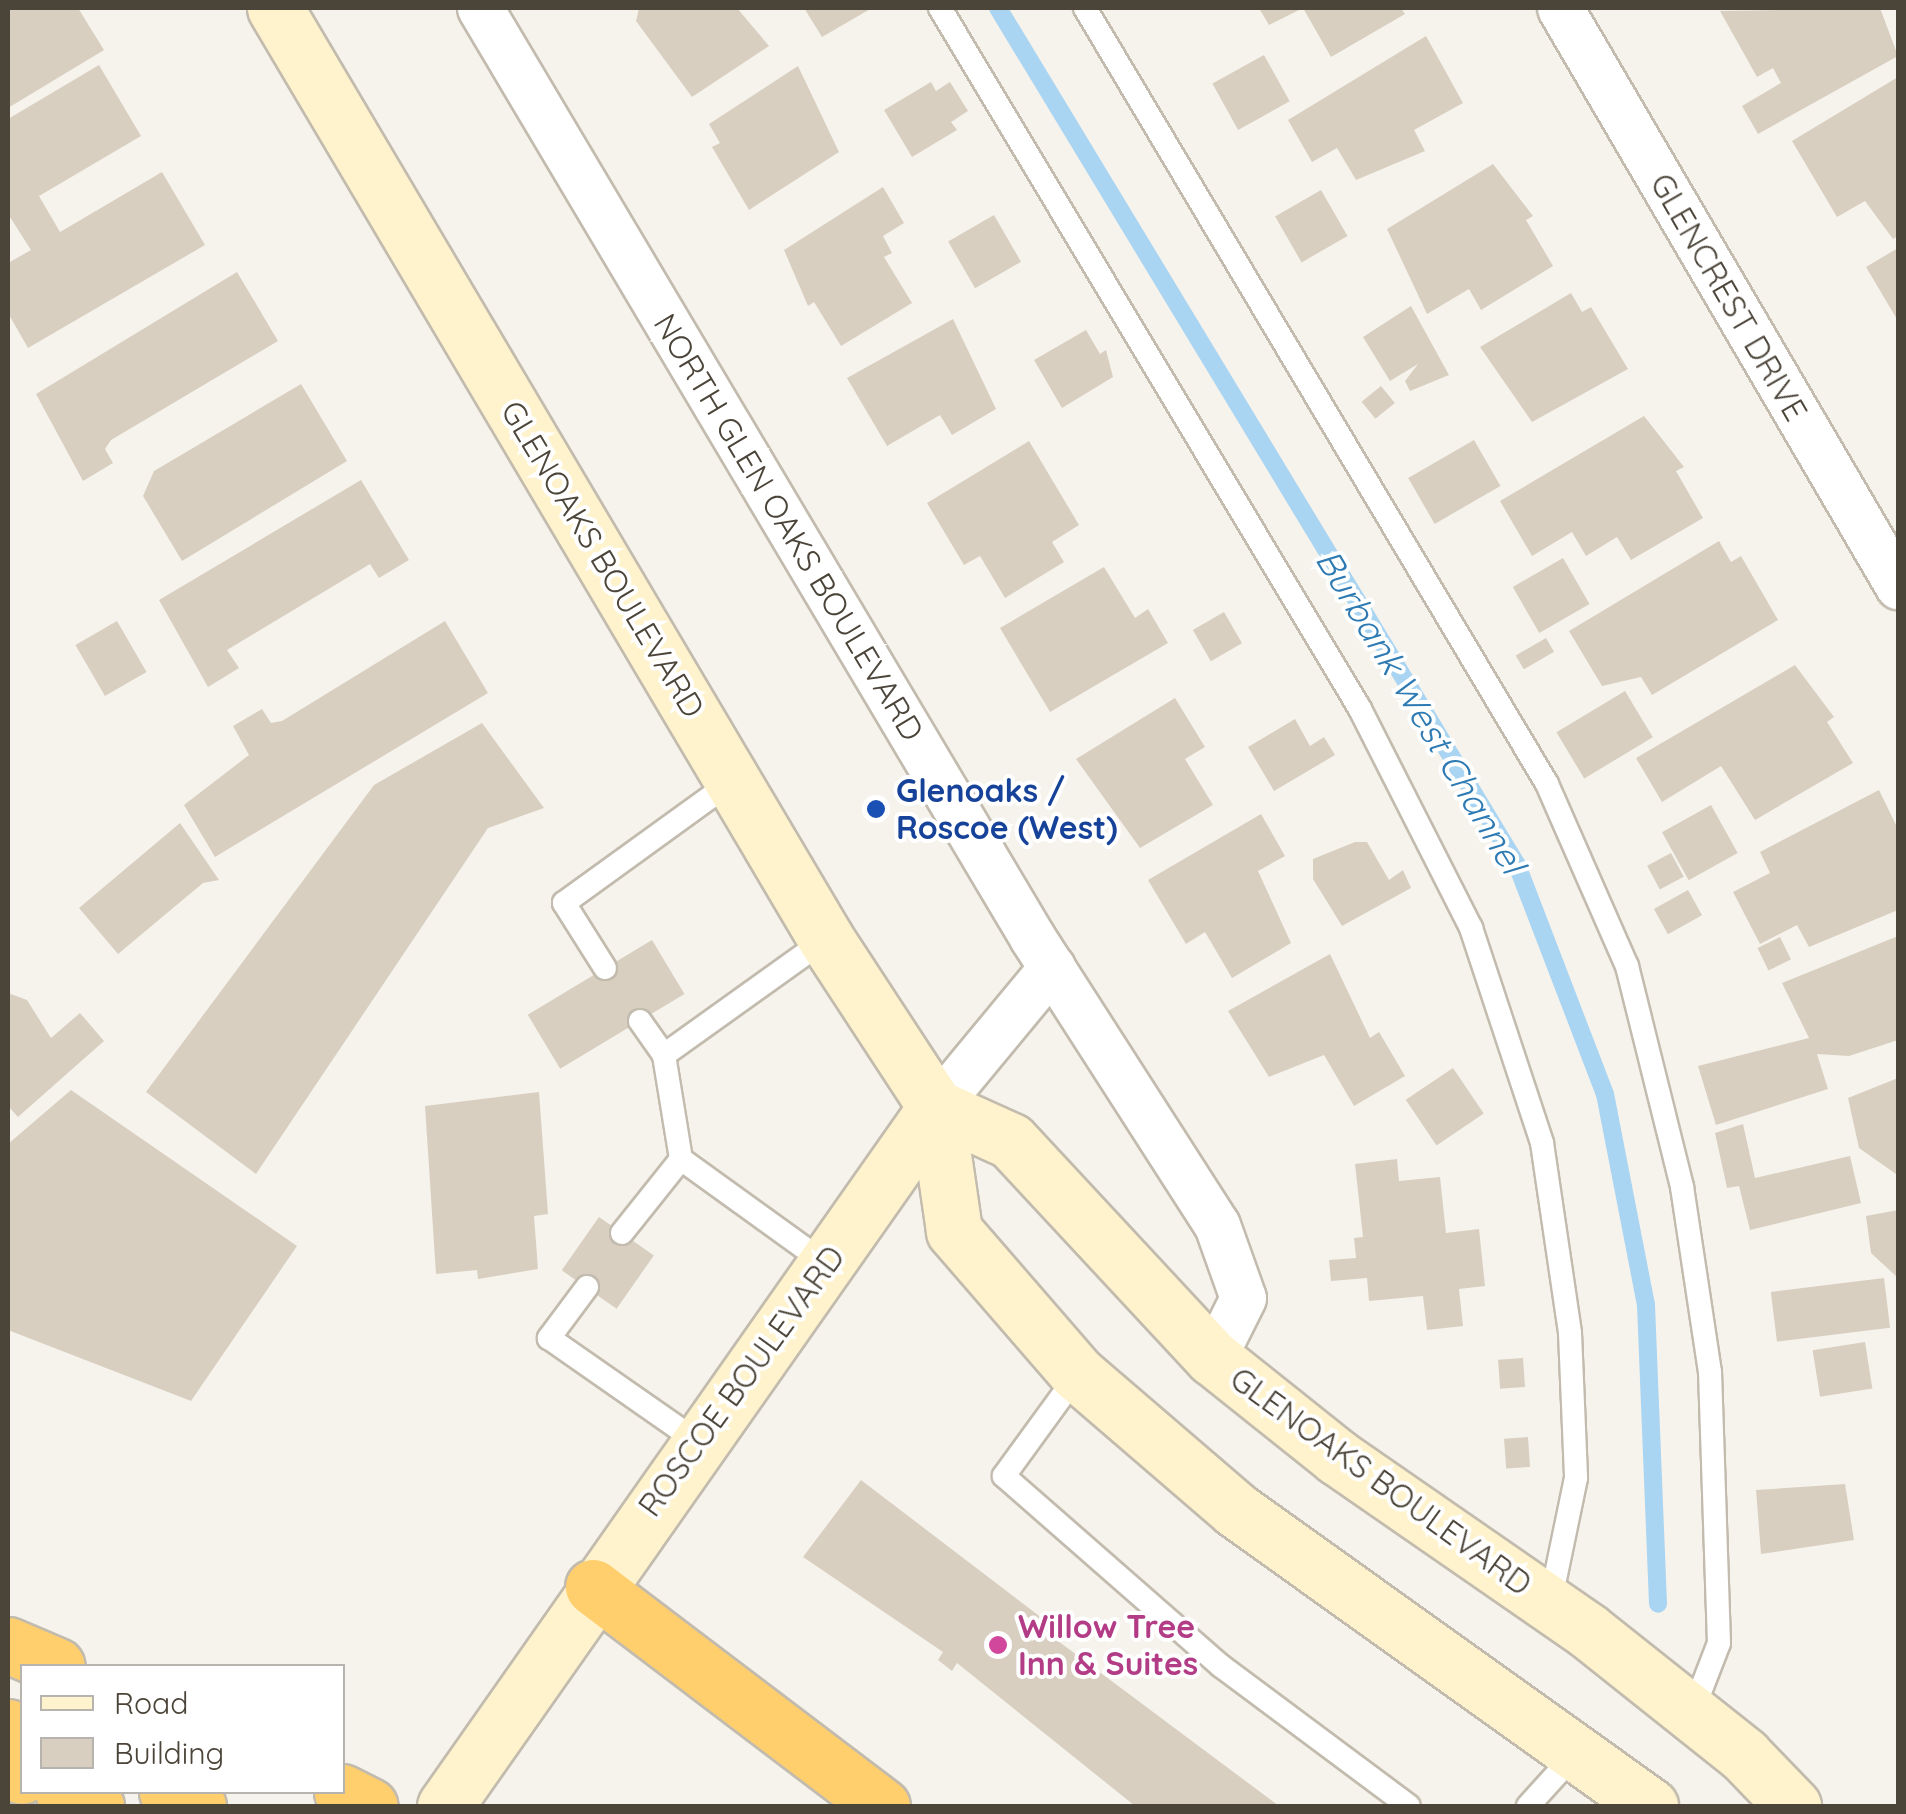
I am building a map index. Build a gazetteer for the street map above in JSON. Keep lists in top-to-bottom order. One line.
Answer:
{"streets":{"main road":["GLENOAKS BOULEVARD","ROSCOE BOULEVARD"],"street":["GLENCREST DRIVE","NORTH GLEN OAKS BOULEVARD"]},"crossings":[["NORTH GLEN OAKS BOULEVARD","GLENOAKS BOULEVARD"],["NORTH GLEN OAKS BOULEVARD","ROSCOE BOULEVARD"],["GLENOAKS BOULEVARD","ROSCOE BOULEVARD"]],"water":["Burbank West Channel"],"places":["Glenoaks / Roscoe (West)","Willow Tree Inn & Suites"],"legend":["Road","Building"]}
